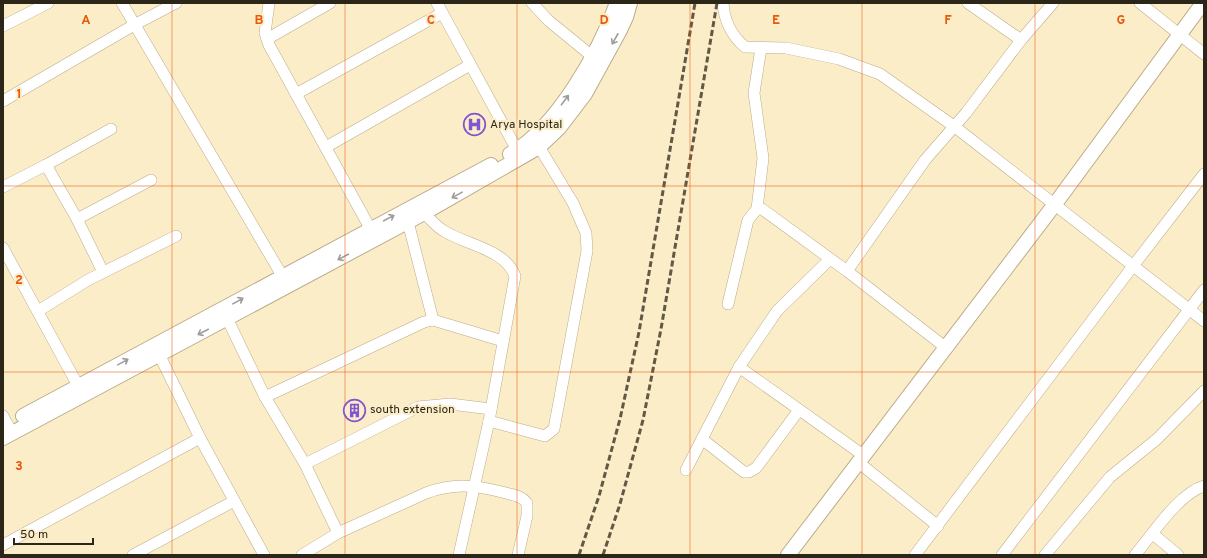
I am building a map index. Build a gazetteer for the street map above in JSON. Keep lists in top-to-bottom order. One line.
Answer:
{"places":{"hospital":["Arya Hospital"],"building":["south extension"]},"scale_bar":"50 m","grid":{"columns":["A","B","C","D","E","F","G"],"rows":["1","2","3"]}}
